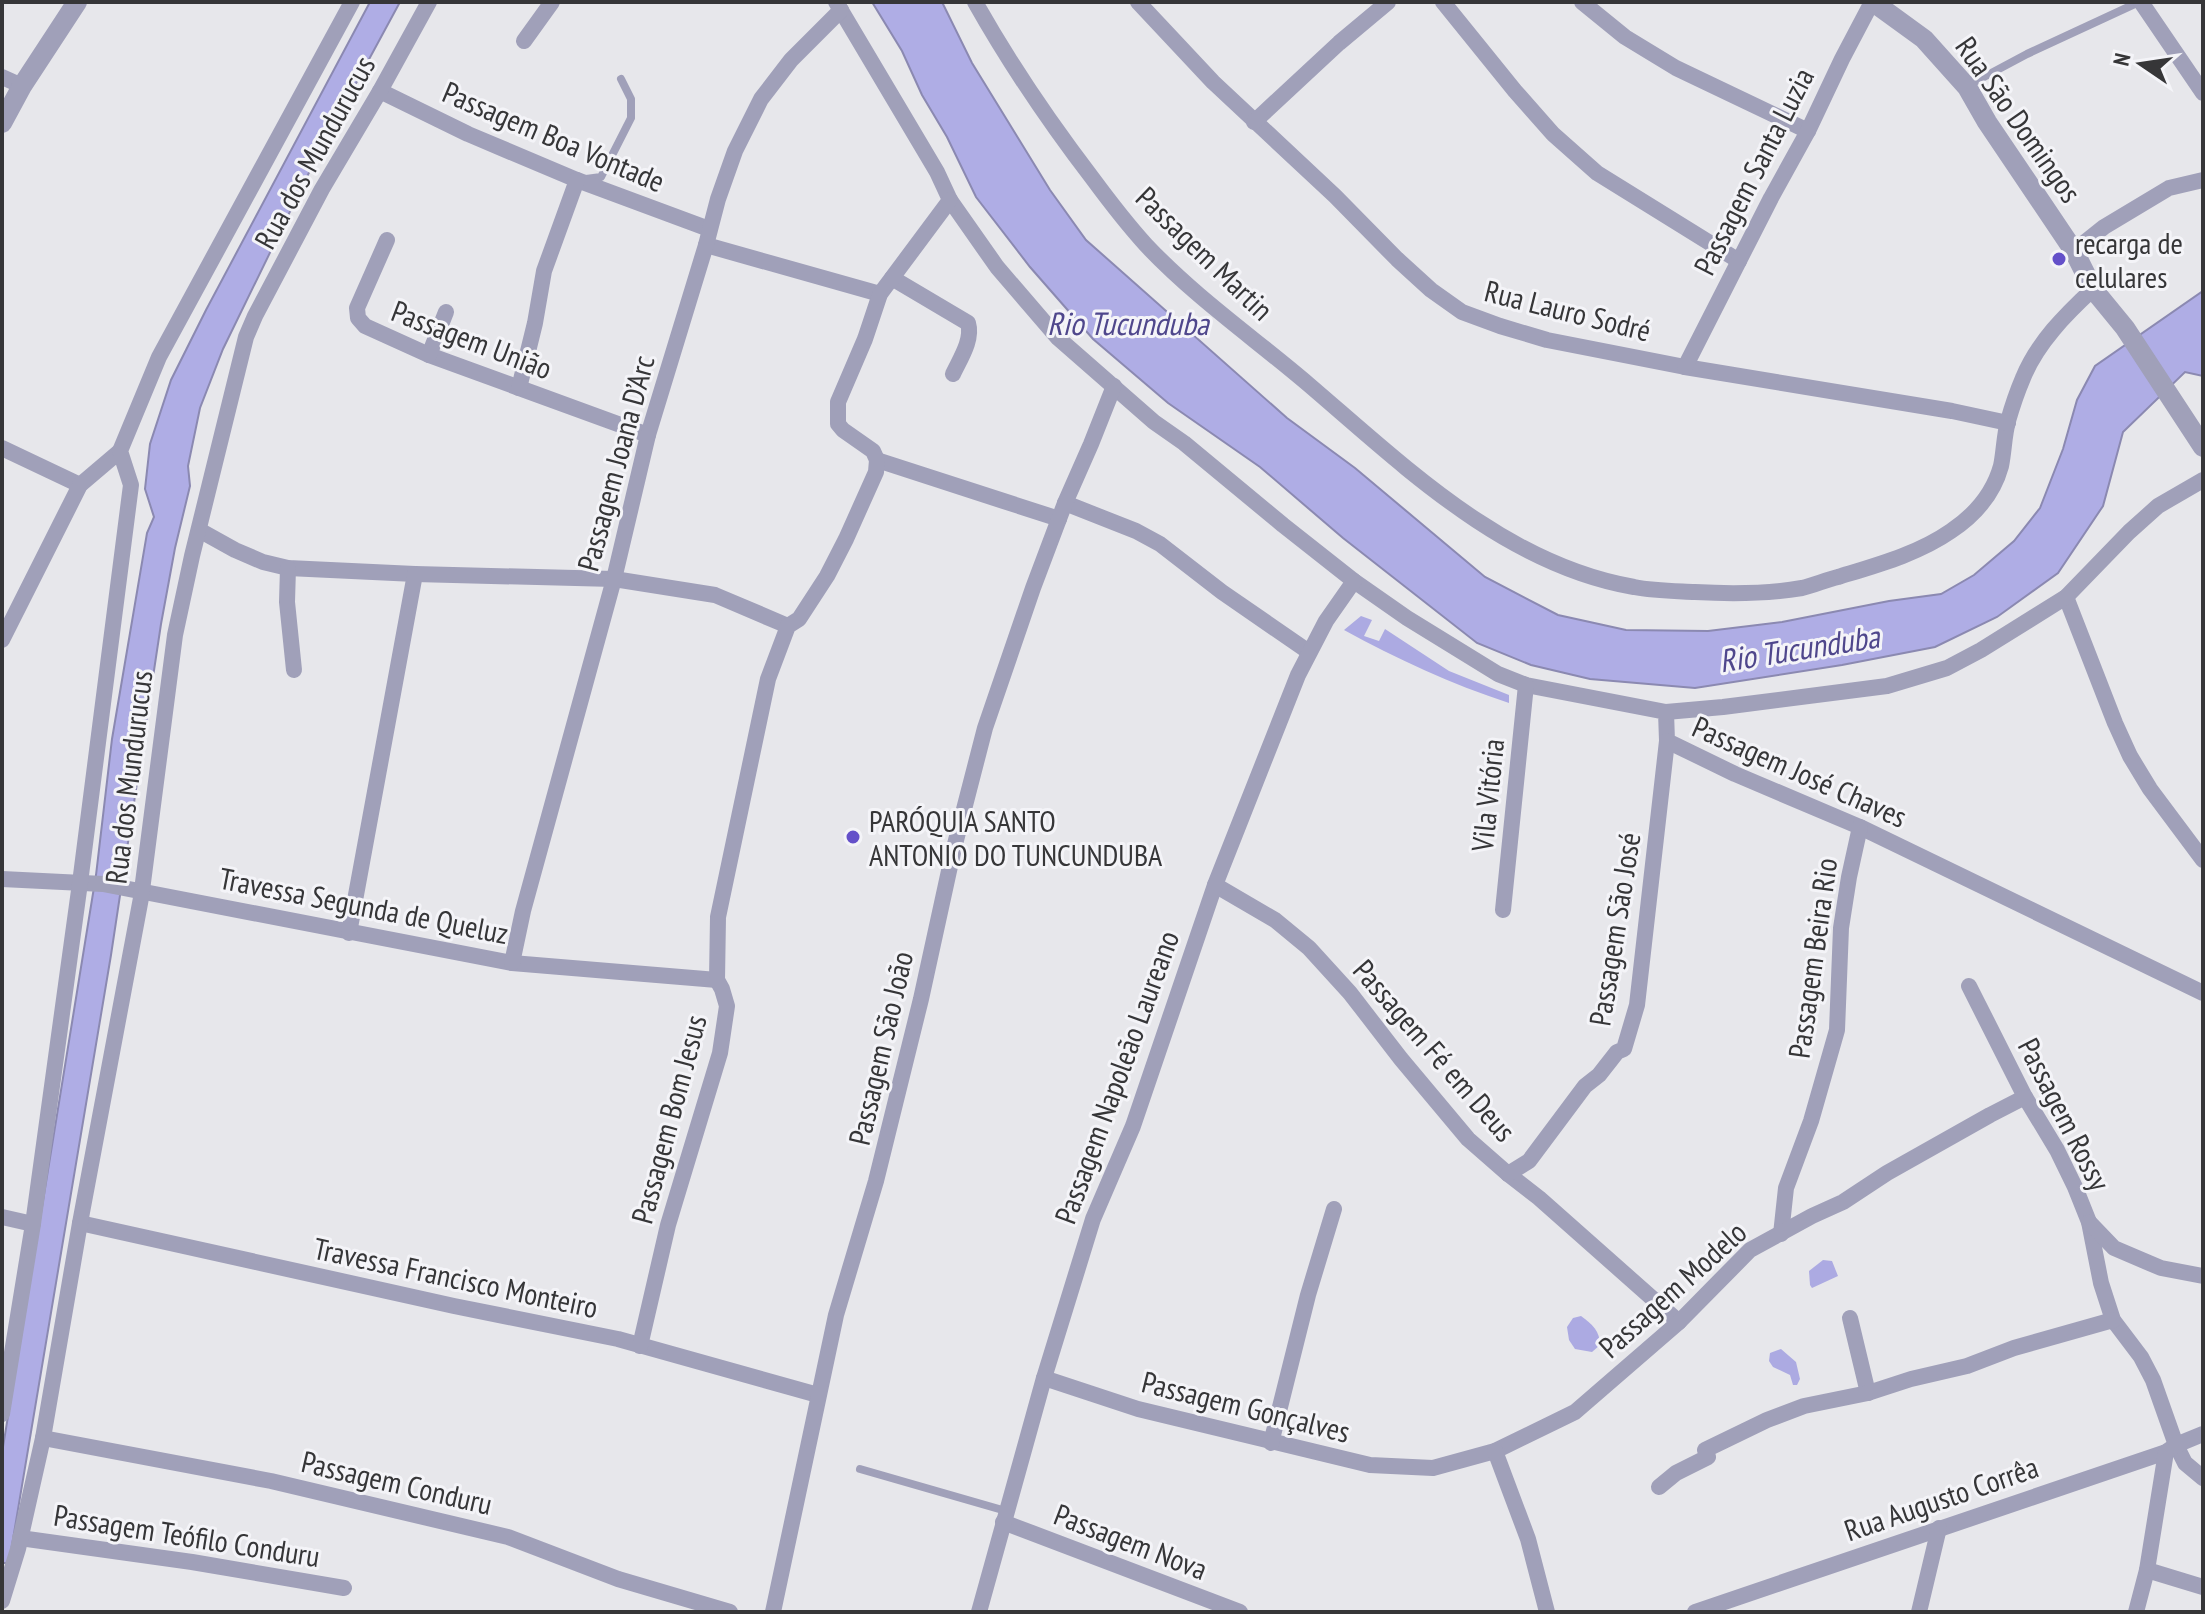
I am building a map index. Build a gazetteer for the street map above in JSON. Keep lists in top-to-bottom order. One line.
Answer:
{"streets":{"street":["Rua São Domingos","Passagem Boa Vontade","Rua dos Mundurucus","Passagem Santa Luzia","Passagem Martin","Rua Lauro Sodré","Passagem União","Passagem Joana D’Arc","Passagem José Chaves","Vila Vitória","Travessa Segunda de Queluz","Passagem São José","Passagem Beira Rio","Passagem São João","Passagem Fé em Deus","Passagem Napoleão Laureano","Passagem Rossy","Passagem Bom Jesus","Travessa Francisco Monteiro","Passagem Modelo","Passagem Gonçalves","Passagem Conduru","Rua Augusto Corrêa","Passagem Teófilo Conduru","Passagem Nova"]},"crossings":[["Rua São Domingos","Passagem Santa Luzia"],["Rua São Domingos","Passagem Martin"],["Passagem Boa Vontade","Rua dos Mundurucus"],["Passagem Boa Vontade","Passagem Joana D’Arc"],["Rua dos Mundurucus","Travessa Segunda de Queluz"],["Rua dos Mundurucus","Travessa Francisco Monteiro"],["Rua dos Mundurucus","Passagem Conduru"],["Rua dos Mundurucus","Passagem Teófilo Conduru"],["Passagem Santa Luzia","Rua Lauro Sodré"],["Passagem Martin","Rua Lauro Sodré"],["Passagem União","Passagem Joana D’Arc"],["Passagem Joana D’Arc","Passagem José Chaves"],["Passagem Joana D’Arc","Travessa Segunda de Queluz"],["Passagem José Chaves","Vila Vitória"],["Passagem José Chaves","Passagem São José"],["Passagem José Chaves","Passagem Beira Rio"],["Passagem José Chaves","Passagem São João"],["Passagem José Chaves","Passagem Napoleão Laureano"],["Travessa Segunda de Queluz","Passagem Bom Jesus"],["Passagem São José","Passagem Fé em Deus"],["Passagem Beira Rio","Passagem Modelo"],["Passagem São João","Travessa Francisco Monteiro"],["Passagem Fé em Deus","Passagem Napoleão Laureano"],["Passagem Fé em Deus","Passagem Modelo"],["Passagem Napoleão Laureano","Passagem Gonçalves"],["Passagem Napoleão Laureano","Passagem Nova"],["Passagem Rossy","Passagem Modelo"],["Passagem Rossy","Rua Augusto Corrêa"],["Passagem Bom Jesus","Travessa Francisco Monteiro"],["Passagem Modelo","Passagem Gonçalves"]],"water":["Rio Tucunduba"],"places":["recarga de celulares","PARÓQUIA SANTO ANTONIO DO TUNCUNDUBA"],"north":"left"}
